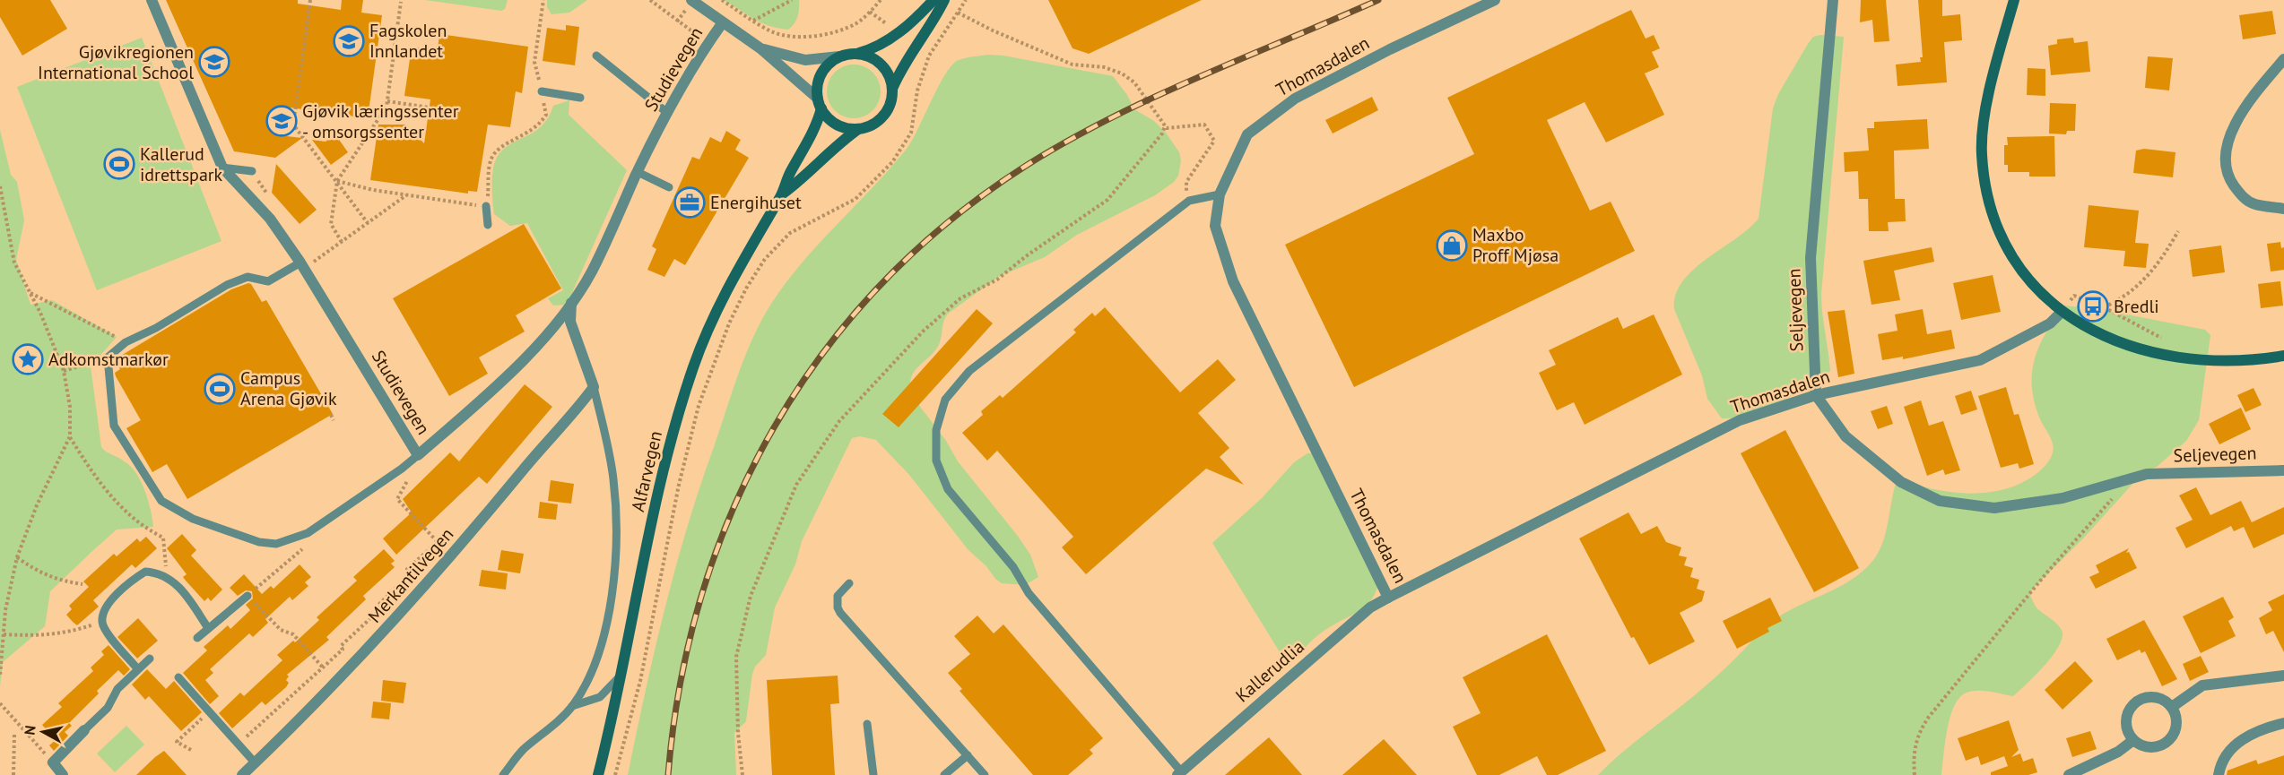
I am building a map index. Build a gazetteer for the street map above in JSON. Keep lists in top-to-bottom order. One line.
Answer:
{"streets":{"main road":["Alfarvegen"],"street":["Thomasdalen","Studievegen","Seljevegen","Merkantilvegen","Kallerudlia"]},"crossings":[["Thomasdalen","Seljevegen"],["Thomasdalen","Kallerudlia"]],"places":{"school or university":["Fagskolen Innlandet","Gjøvikregionen International School","Gjøvik læringssenter - omsorgssenter"],"sports":["Kallerud idrettspark","Campus Arena Gjøvik"],"office":["Energihuset"],"shop":["Maxbo Proff Mjøsa"],"bus stop":["Bredli"],"place":["Adkomstmarkør"]},"north":"left"}
